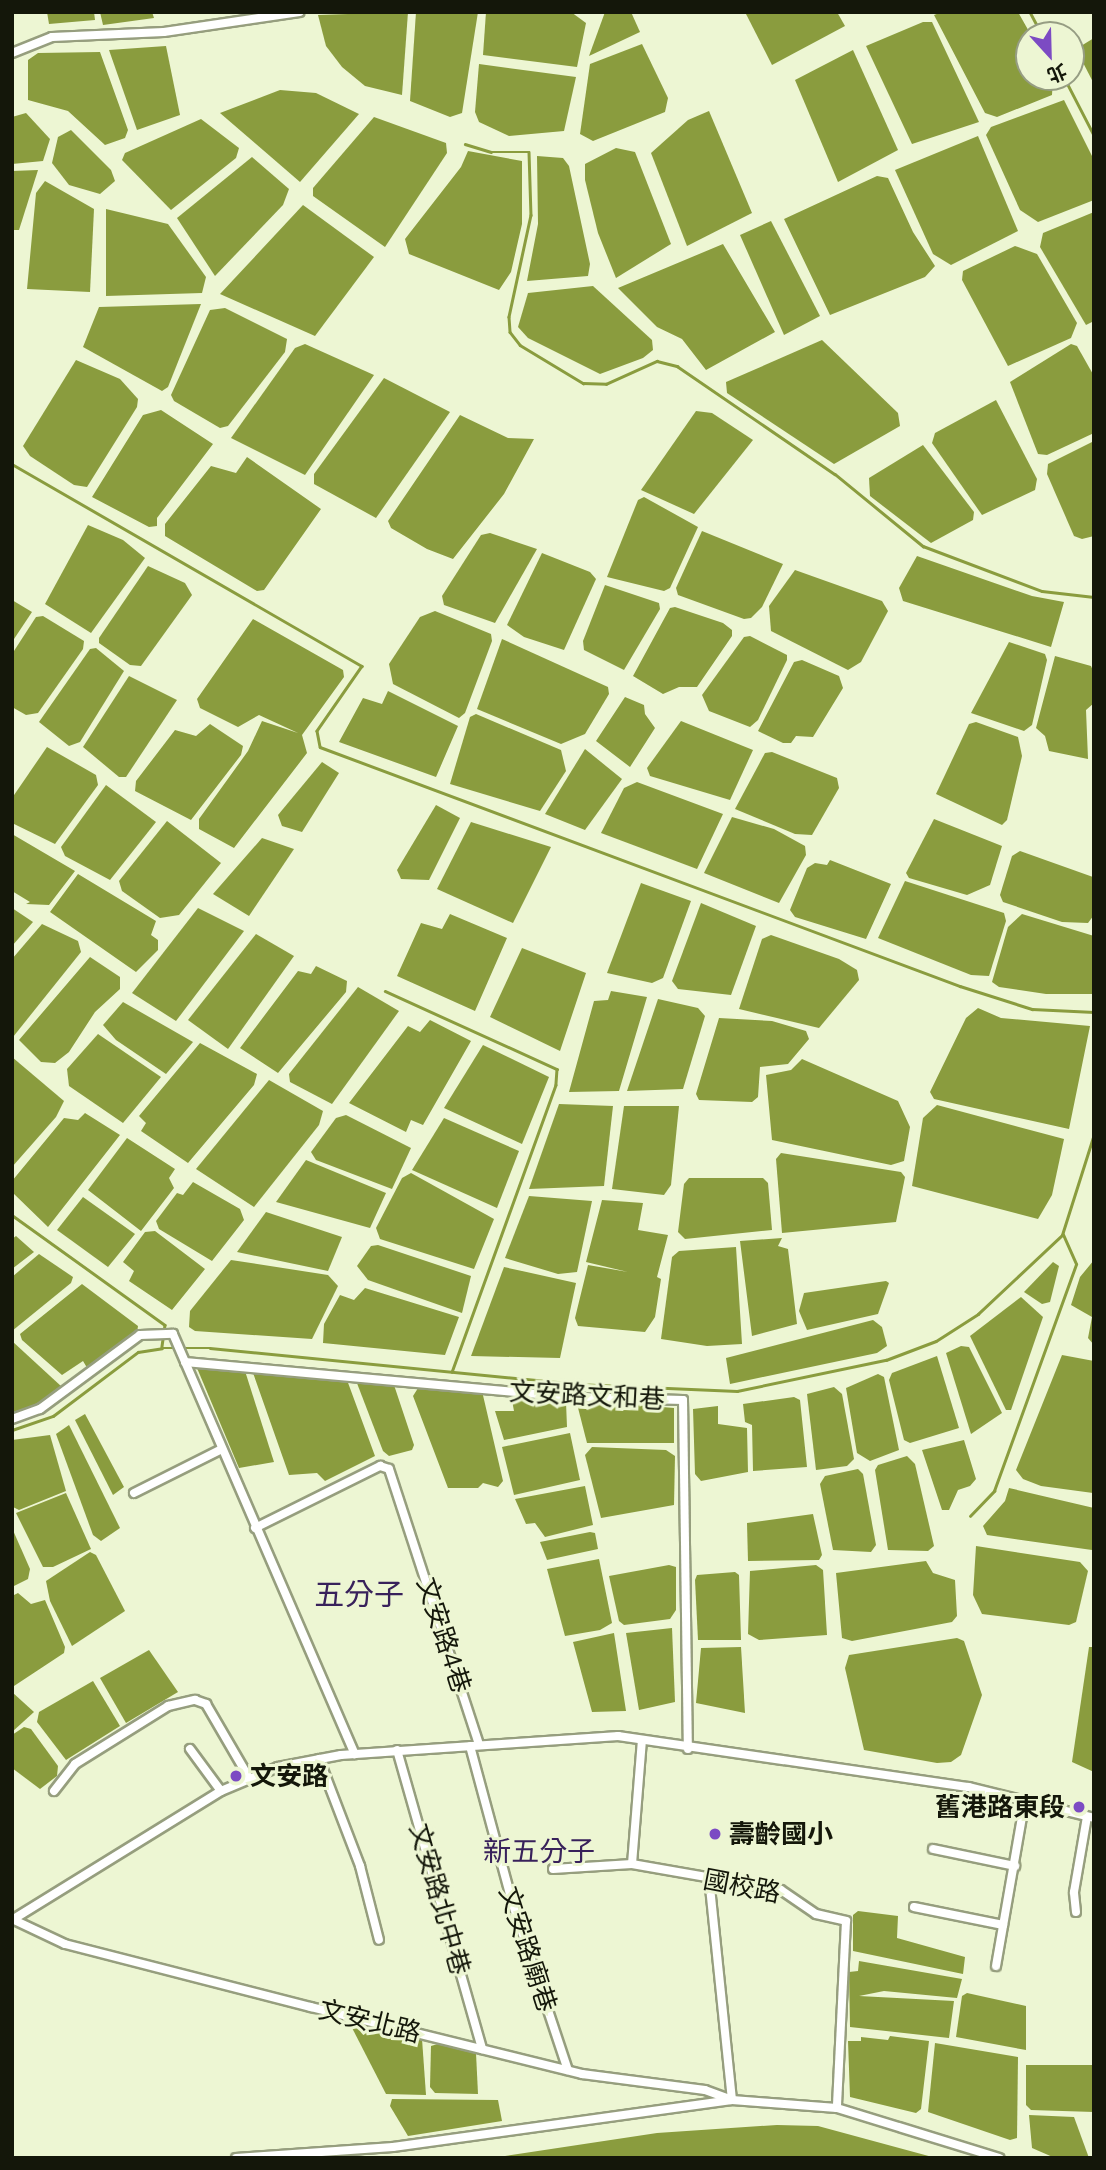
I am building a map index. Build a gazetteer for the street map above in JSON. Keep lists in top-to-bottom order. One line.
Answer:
{"streets":{"street":["文安路文和巷","文安路4巷","國校路","文安路北中巷","文安路廟巷","文安北路"]},"crossings":[["文安路4巷","文安路廟巷"],["文安路北中巷","文安北路"],["文安路廟巷","文安北路"]],"districts":["五分子","新五分子"],"places":["文安路","舊港路東段","壽齡國小"],"north":"bottom"}
